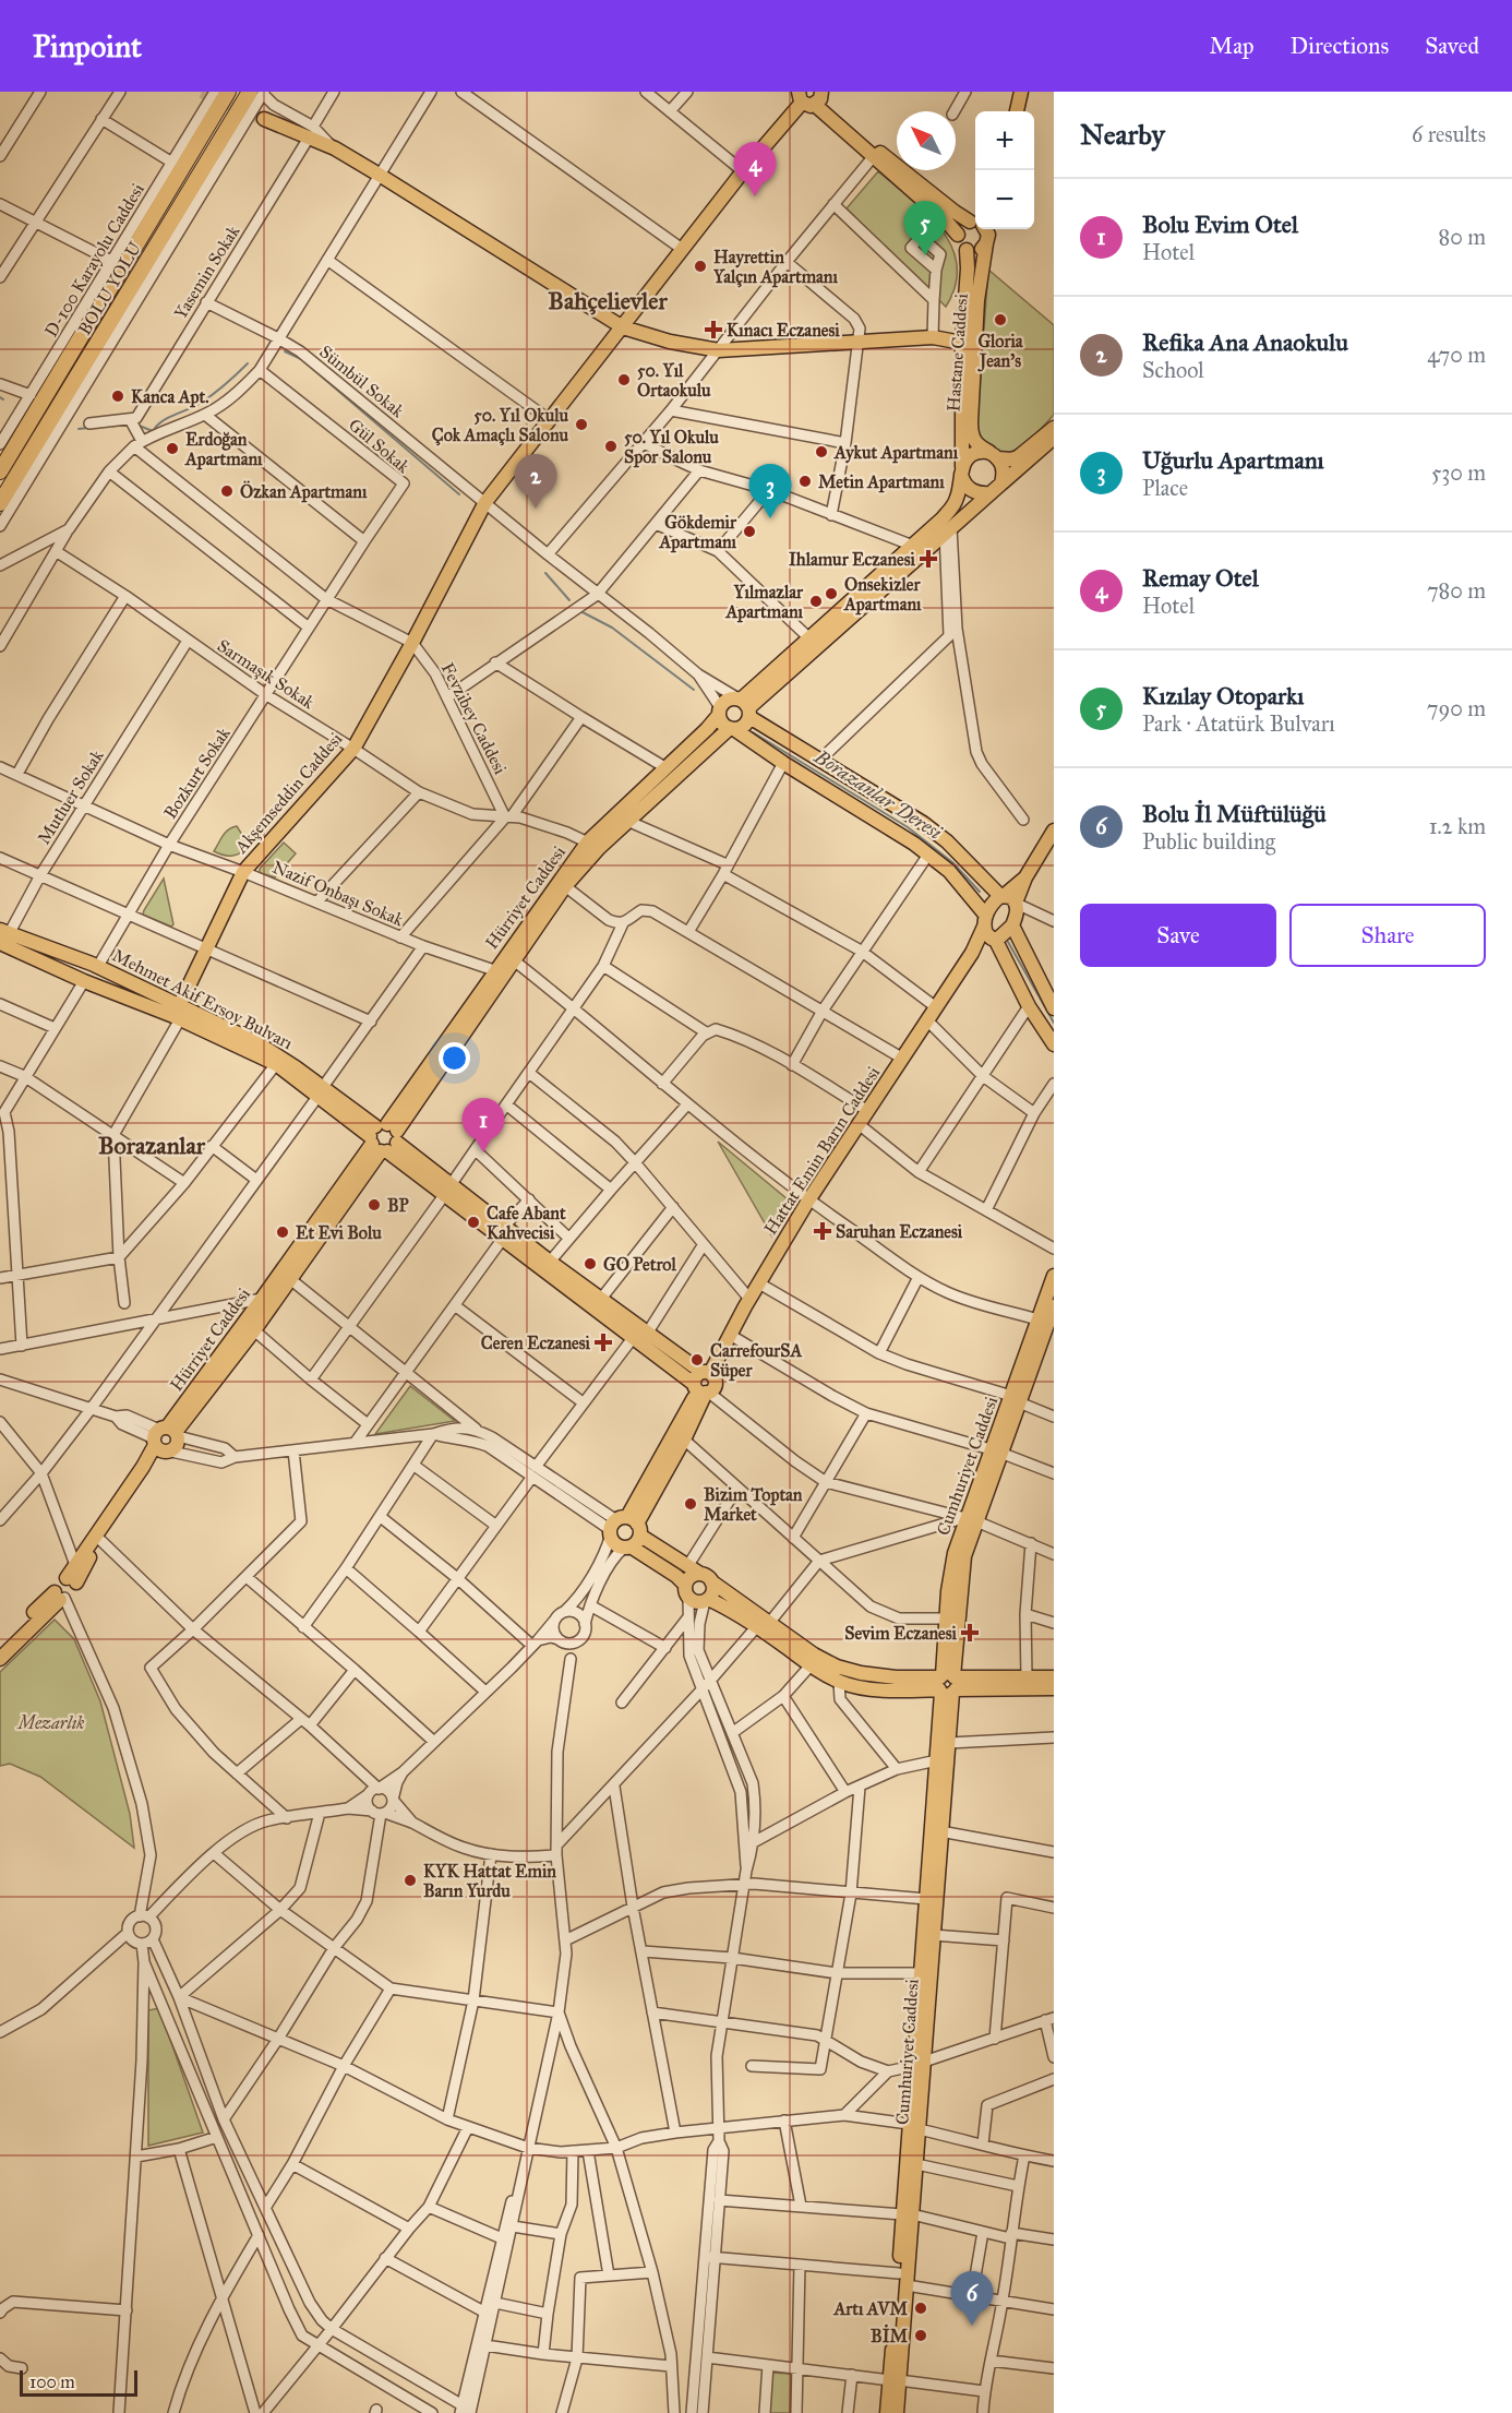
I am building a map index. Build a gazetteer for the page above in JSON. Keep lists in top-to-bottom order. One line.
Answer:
{"streets":{"highway":["BOLU YOLU"],"main road":["Hastane Caddesi","Akşemseddin Caddesi","Hürriyet Caddesi","Mehmet Akif Ersoy Bulvarı","Hattat Emin Barın Caddesi","Cumhuriyet Caddesi"],"street":["D-100 Karayolu Caddesi","Yasemin Sokak","Sümbül Sokak","Gül Sokak","Sarmaşık Sokak","Fevzibey Caddesi","Bozkurt Sokak","Mutluer Sokak","Nazif Onbaşı Sokak"]},"crossings":[["Yasemin Sokak","Sümbül Sokak"],["Sümbül Sokak","Akşemseddin Caddesi"],["Gül Sokak","Fevzibey Caddesi"],["Gül Sokak","Bozkurt Sokak"],["Sarmaşık Sokak","Fevzibey Caddesi"],["Sarmaşık Sokak","Bozkurt Sokak"],["Sarmaşık Sokak","Akşemseddin Caddesi"],["Sarmaşık Sokak","Mutluer Sokak"],["Fevzibey Caddesi","Bozkurt Sokak"],["Fevzibey Caddesi","Akşemseddin Caddesi"],["Bozkurt Sokak","Nazif Onbaşı Sokak"],["Bozkurt Sokak","Mehmet Akif Ersoy Bulvarı"],["Akşemseddin Caddesi","Nazif Onbaşı Sokak"],["Akşemseddin Caddesi","Mehmet Akif Ersoy Bulvarı"],["Mutluer Sokak","Nazif Onbaşı Sokak"],["Mutluer Sokak","Mehmet Akif Ersoy Bulvarı"],["Nazif Onbaşı Sokak","Hürriyet Caddesi"],["Hürriyet Caddesi","Mehmet Akif Ersoy Bulvarı"],["Mehmet Akif Ersoy Bulvarı","Hattat Emin Barın Caddesi"]],"districts":["Bahçelievler","Borazanlar"],"water":["Borazanlar Deresi"],"parks":["Mezarlık"],"places":{"other":["Hayrettin Yalçın Apartmanı","Gloria Jean's","50. Yıl Ortaokulu","Kanca Apt.","50. Yıl Okulu Çok Amaçlı Salonu","50. Yıl Okulu Spor Salonu","Erdoğan Apartmanı","Aykut Apartmanı","Metin Apartmanı","Özkan Apartmanı","Gökdemir Apartmanı","Onsekizler Apartmanı","Yılmazlar Apartmanı","BP","Cafe Abant Kahvecisi","Et Evi Bolu","GO Petrol","CarrefourSA Süper","Bizim Toptan Market","KYK Hattat Emin Barın Yurdu","Artı AVM","BİM"],"health":["Kınacı Eczanesi","Ihlamur Eczanesi","Saruhan Eczanesi","Ceren Eczanesi","Sevim Eczanesi"]},"scale_bar":"100 m","north":"top left","page":{"header":"Pinpoint","nav":["Map","Directions","Saved"],"heading":["Nearby","6 results"],"map_buttons":["+","−"],"pins":["4","5","2","3","1","6"],"list":[{"mark":"1","name":"Bolu Evim Otel","note":"Hotel","value":"80 m"},{"mark":"2","name":"Refika Ana Anaokulu","note":"School","value":"470 m"},{"mark":"3","name":"Uğurlu Apartmanı","note":"Place","value":"530 m"},{"mark":"4","name":"Remay Otel","note":"Hotel","value":"780 m"},{"mark":"5","name":"Kızılay Otoparkı","note":"Park · Atatürk Bulvarı","value":"790 m"},{"mark":"6","name":"Bolu İl Müftülüğü","note":"Public building","value":"1.2 km"}],"buttons":["Save","Share"],"scale":"100 m"}}
